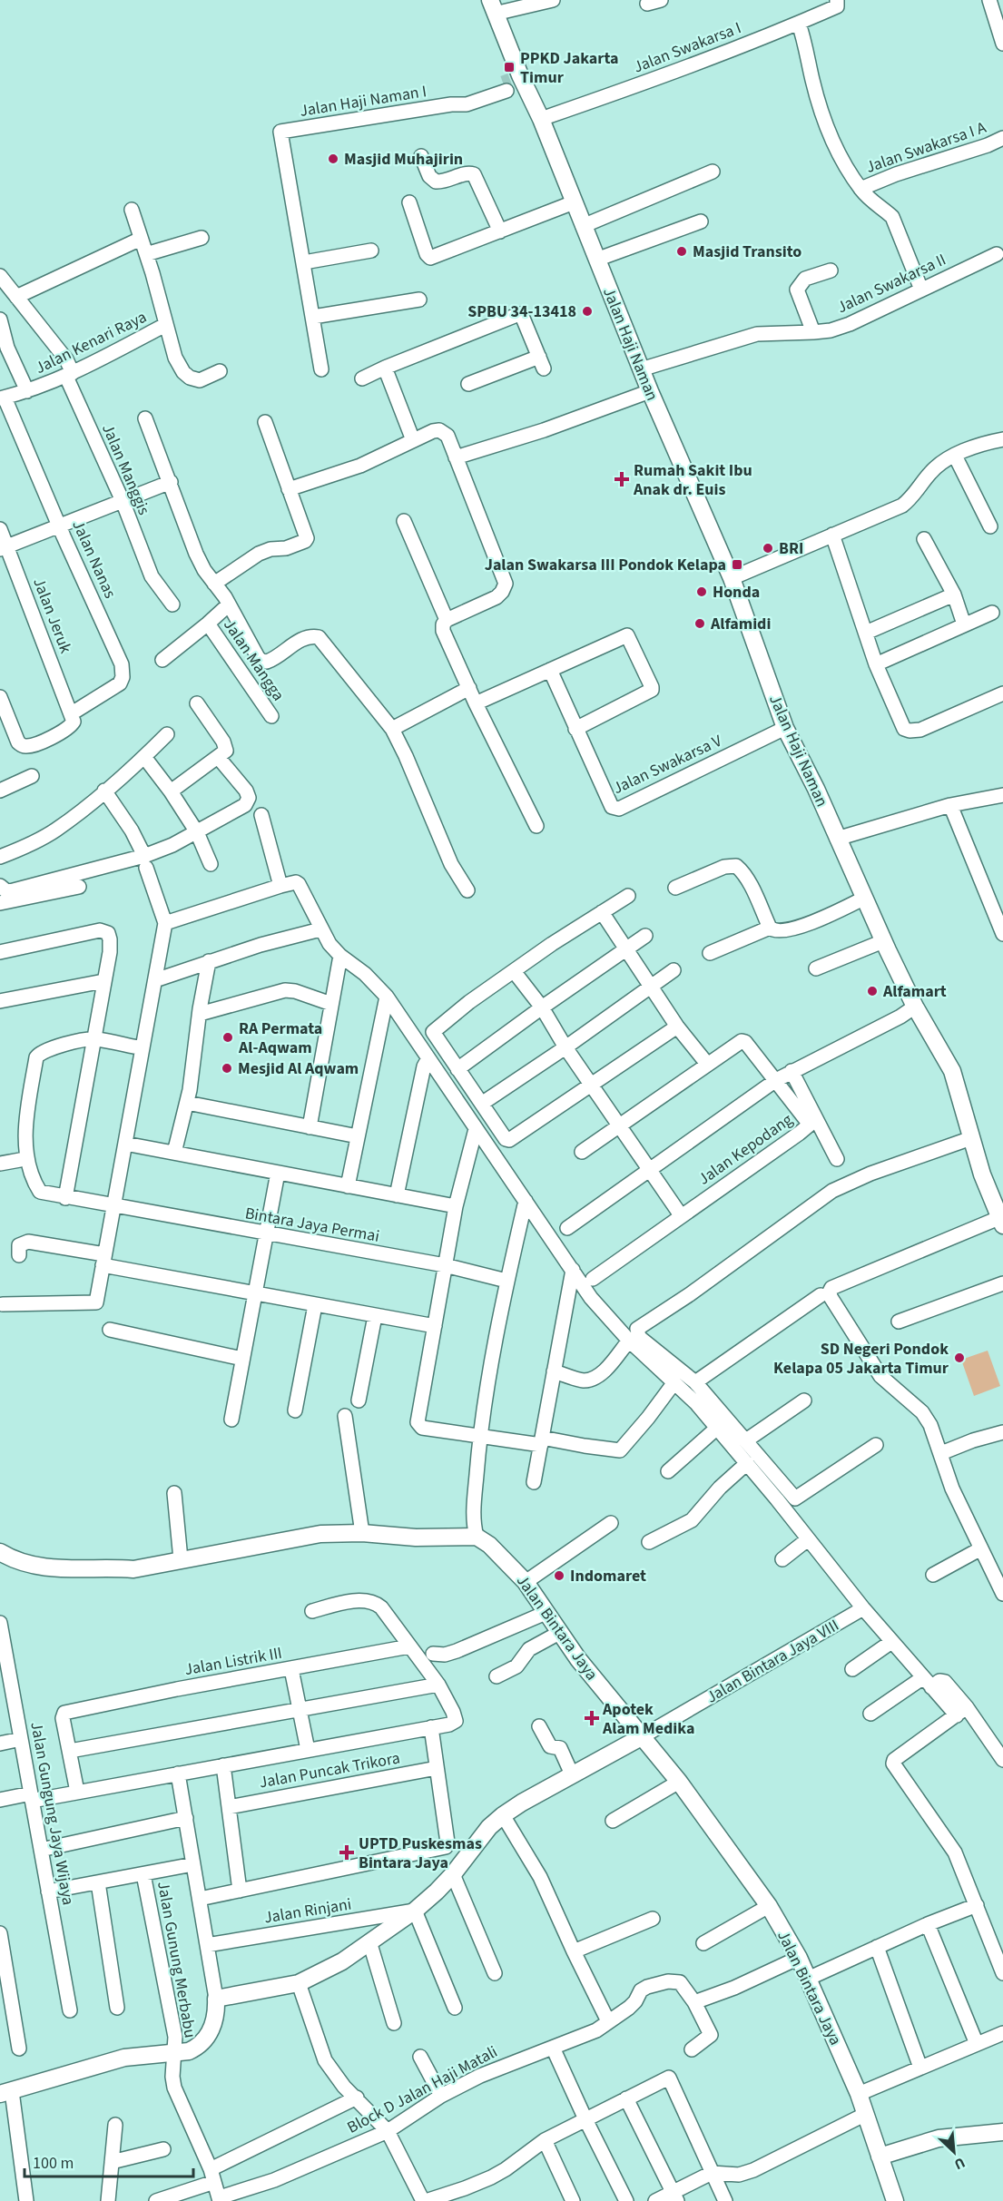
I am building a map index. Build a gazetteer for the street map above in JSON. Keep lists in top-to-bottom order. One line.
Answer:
{"streets":{"street":["Jalan Swakarsa I","Jalan Haji Naman I","Jalan Swakarsa I A","Jalan Swakarsa II","Jalan Kenari Raya","Jalan Haji Naman","Jalan Manggis","Jalan Nanas","Jalan Jeruk","Jalan Mangga","Jalan Swakarsa V","Jalan Kepodang","Bintara Jaya Permai","Jalan Bintara Jaya","Jalan Listrik III","Jalan Bintara Jaya VIII","Jalan Puncak Trikora","Jalan Gungung Jaya Wijaya","Jalan Rinjani","Jalan Gunung Merbabu","Block D Jalan Haji Matali"]},"crossings":[["Jalan Swakarsa I","Jalan Swakarsa I A"],["Jalan Swakarsa I","Jalan Haji Naman"],["Jalan Haji Naman I","Jalan Haji Naman"],["Jalan Swakarsa I A","Jalan Swakarsa II"],["Jalan Swakarsa II","Jalan Haji Naman"],["Jalan Kenari Raya","Jalan Manggis"],["Jalan Kenari Raya","Jalan Nanas"],["Jalan Haji Naman","Jalan Swakarsa V"],["Jalan Nanas","Jalan Jeruk"],["Jalan Bintara Jaya","Jalan Bintara Jaya VIII"],["Jalan Bintara Jaya VIII","Jalan Rinjani"],["Jalan Gunung Merbabu","Block D Jalan Haji Matali"]],"places":{"transit":["PPKD Jakarta Timur","Jalan Swakarsa III Pondok Kelapa"],"other":["Masjid Muhajirin","Masjid Transito","SPBU 34-13418","BRI","Honda","Alfamidi","Alfamart","RA Permata Al-Aqwam","Mesjid Al Aqwam","SD Negeri Pondok Kelapa 05 Jakarta Timur","Indomaret"],"health":["Rumah Sakit Ibu Anak dr. Euis","Apotek Alam Medika","UPTD Puskesmas Bintara Jaya"]},"scale_bar":"100 m","north":"bottom right"}
